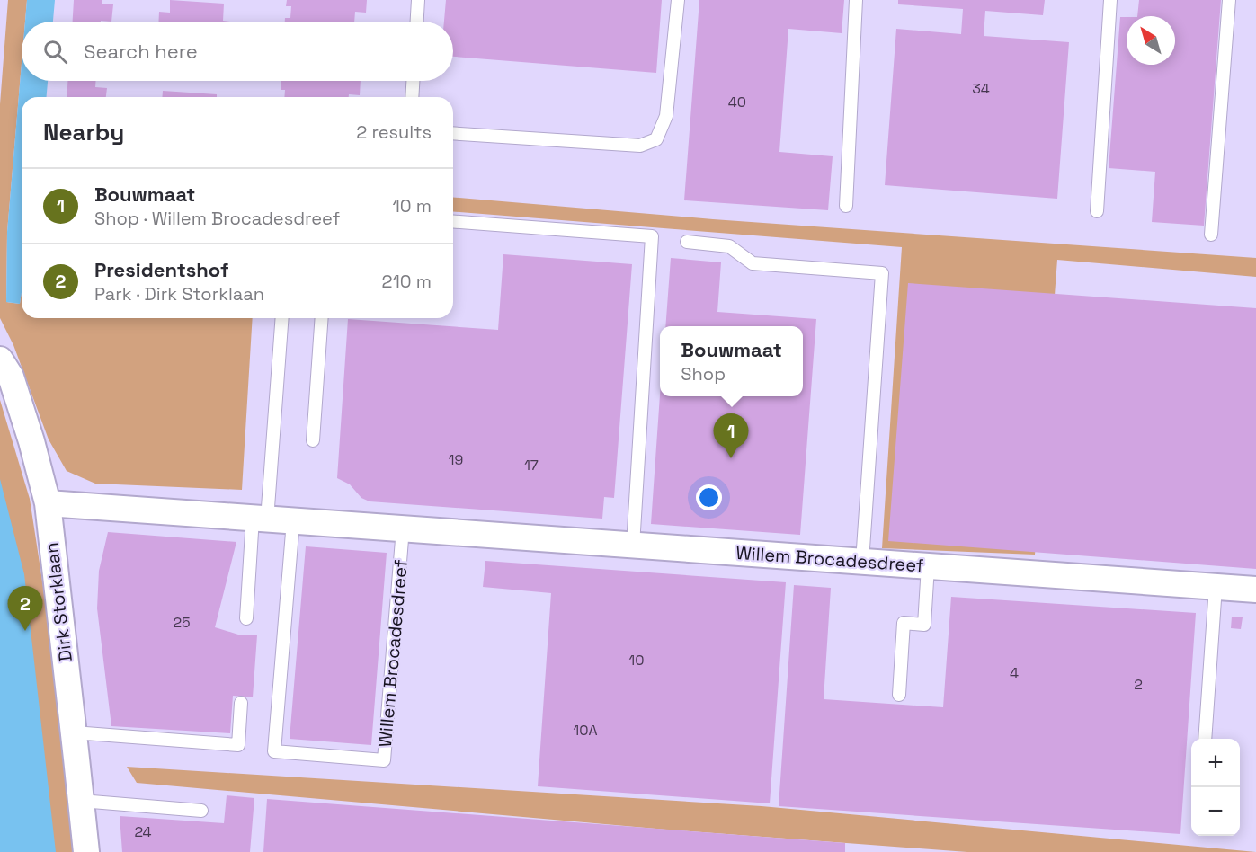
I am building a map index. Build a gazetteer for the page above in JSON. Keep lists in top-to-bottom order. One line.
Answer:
{"streets":{"street":["Willem Brocadesdreef","Dirk Storklaan"]},"crossings":[["Willem Brocadesdreef","Dirk Storklaan"]],"house_numbers":["34","40","19","17","25","10","4","2","10A","24"],"north":"top left","page":{"search":"Search here","heading":["Nearby","2 results"],"list":[{"mark":"1","name":"Bouwmaat","note":"Shop · Willem Brocadesdreef","value":"10 m"},{"mark":"2","name":"Presidentshof","note":"Park · Dirk Storklaan","value":"210 m"}],"popup":["Bouwmaat","Shop"],"pins":["1","2"],"map_buttons":["+","−"]}}
